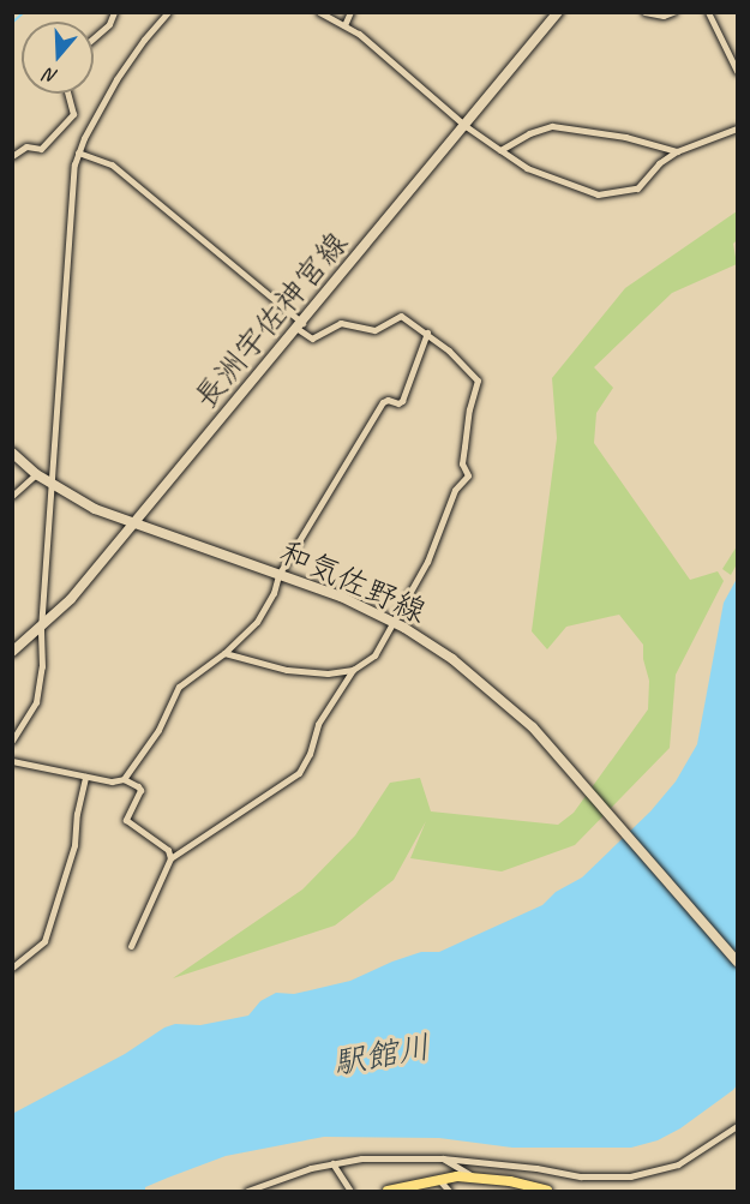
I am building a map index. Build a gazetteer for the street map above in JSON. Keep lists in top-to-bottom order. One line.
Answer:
{"streets":{"main road":["長洲宇佐神宮線","和気佐野線"]},"crossings":[["長洲宇佐神宮線","和気佐野線"]],"water":["駅館川"],"north":"bottom"}
